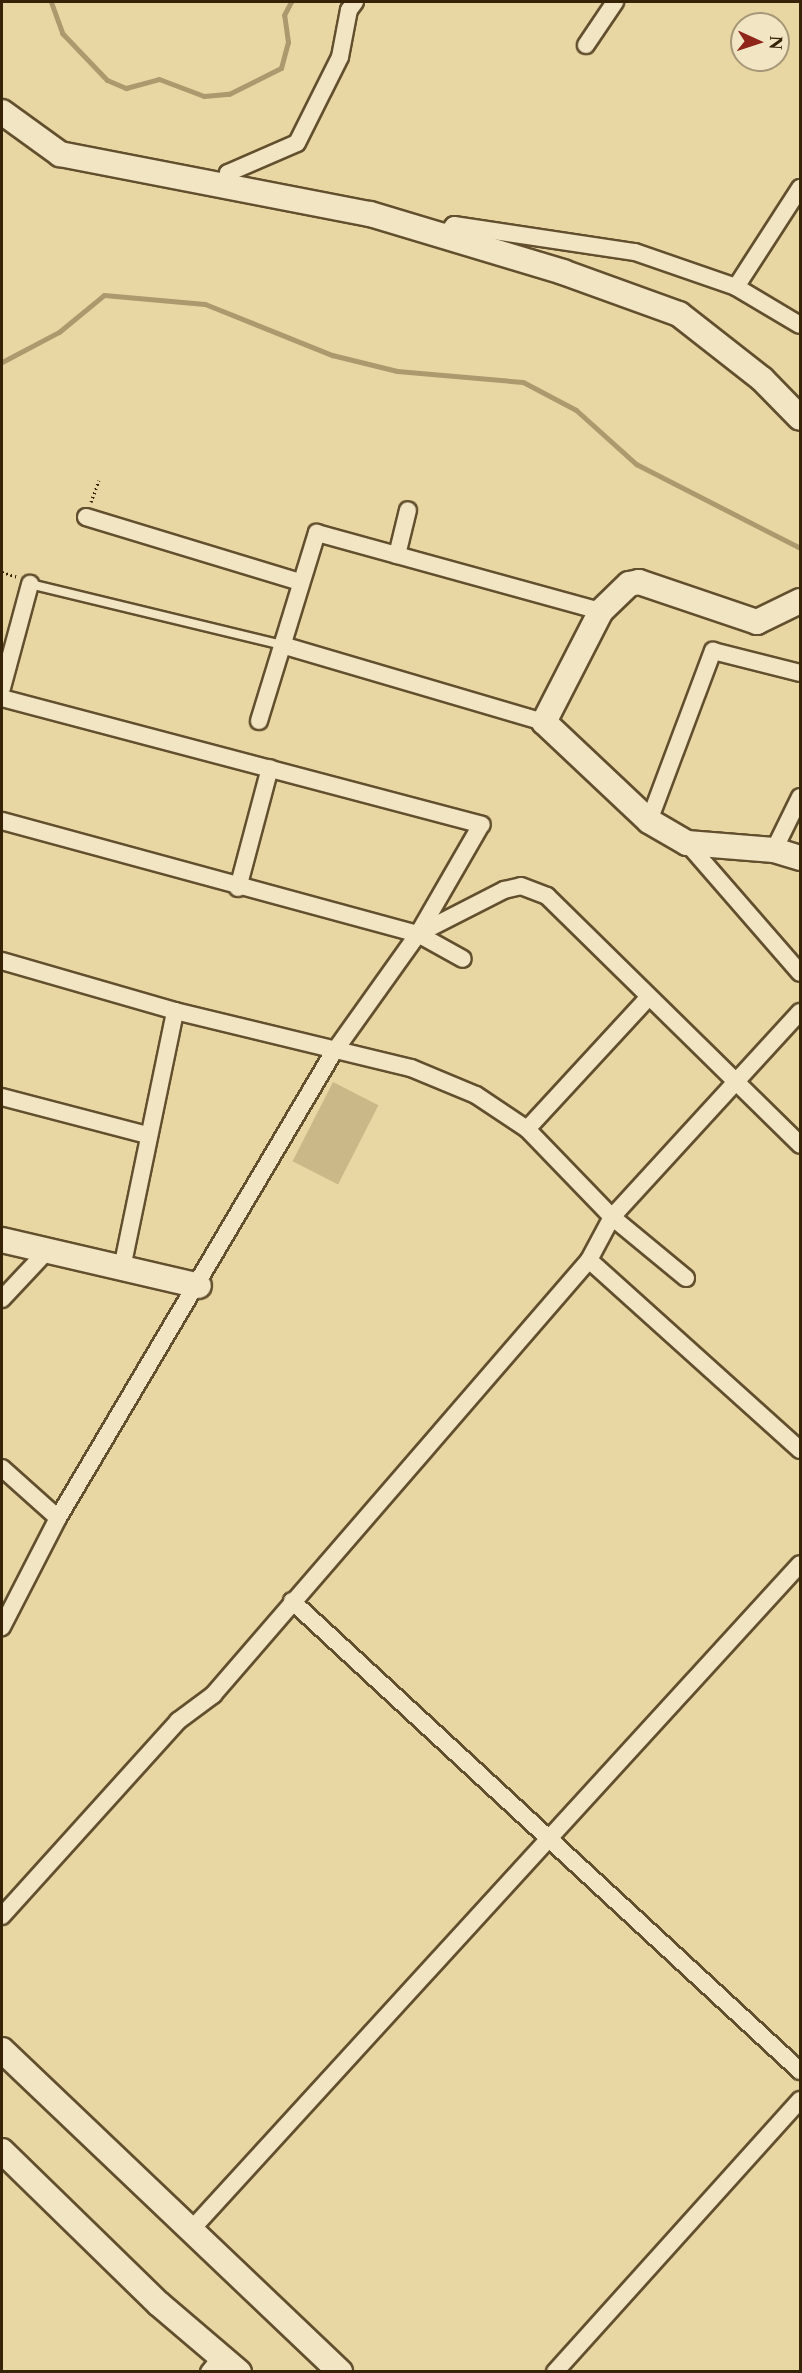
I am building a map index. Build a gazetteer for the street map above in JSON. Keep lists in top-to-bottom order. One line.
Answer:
{"north":"right"}
